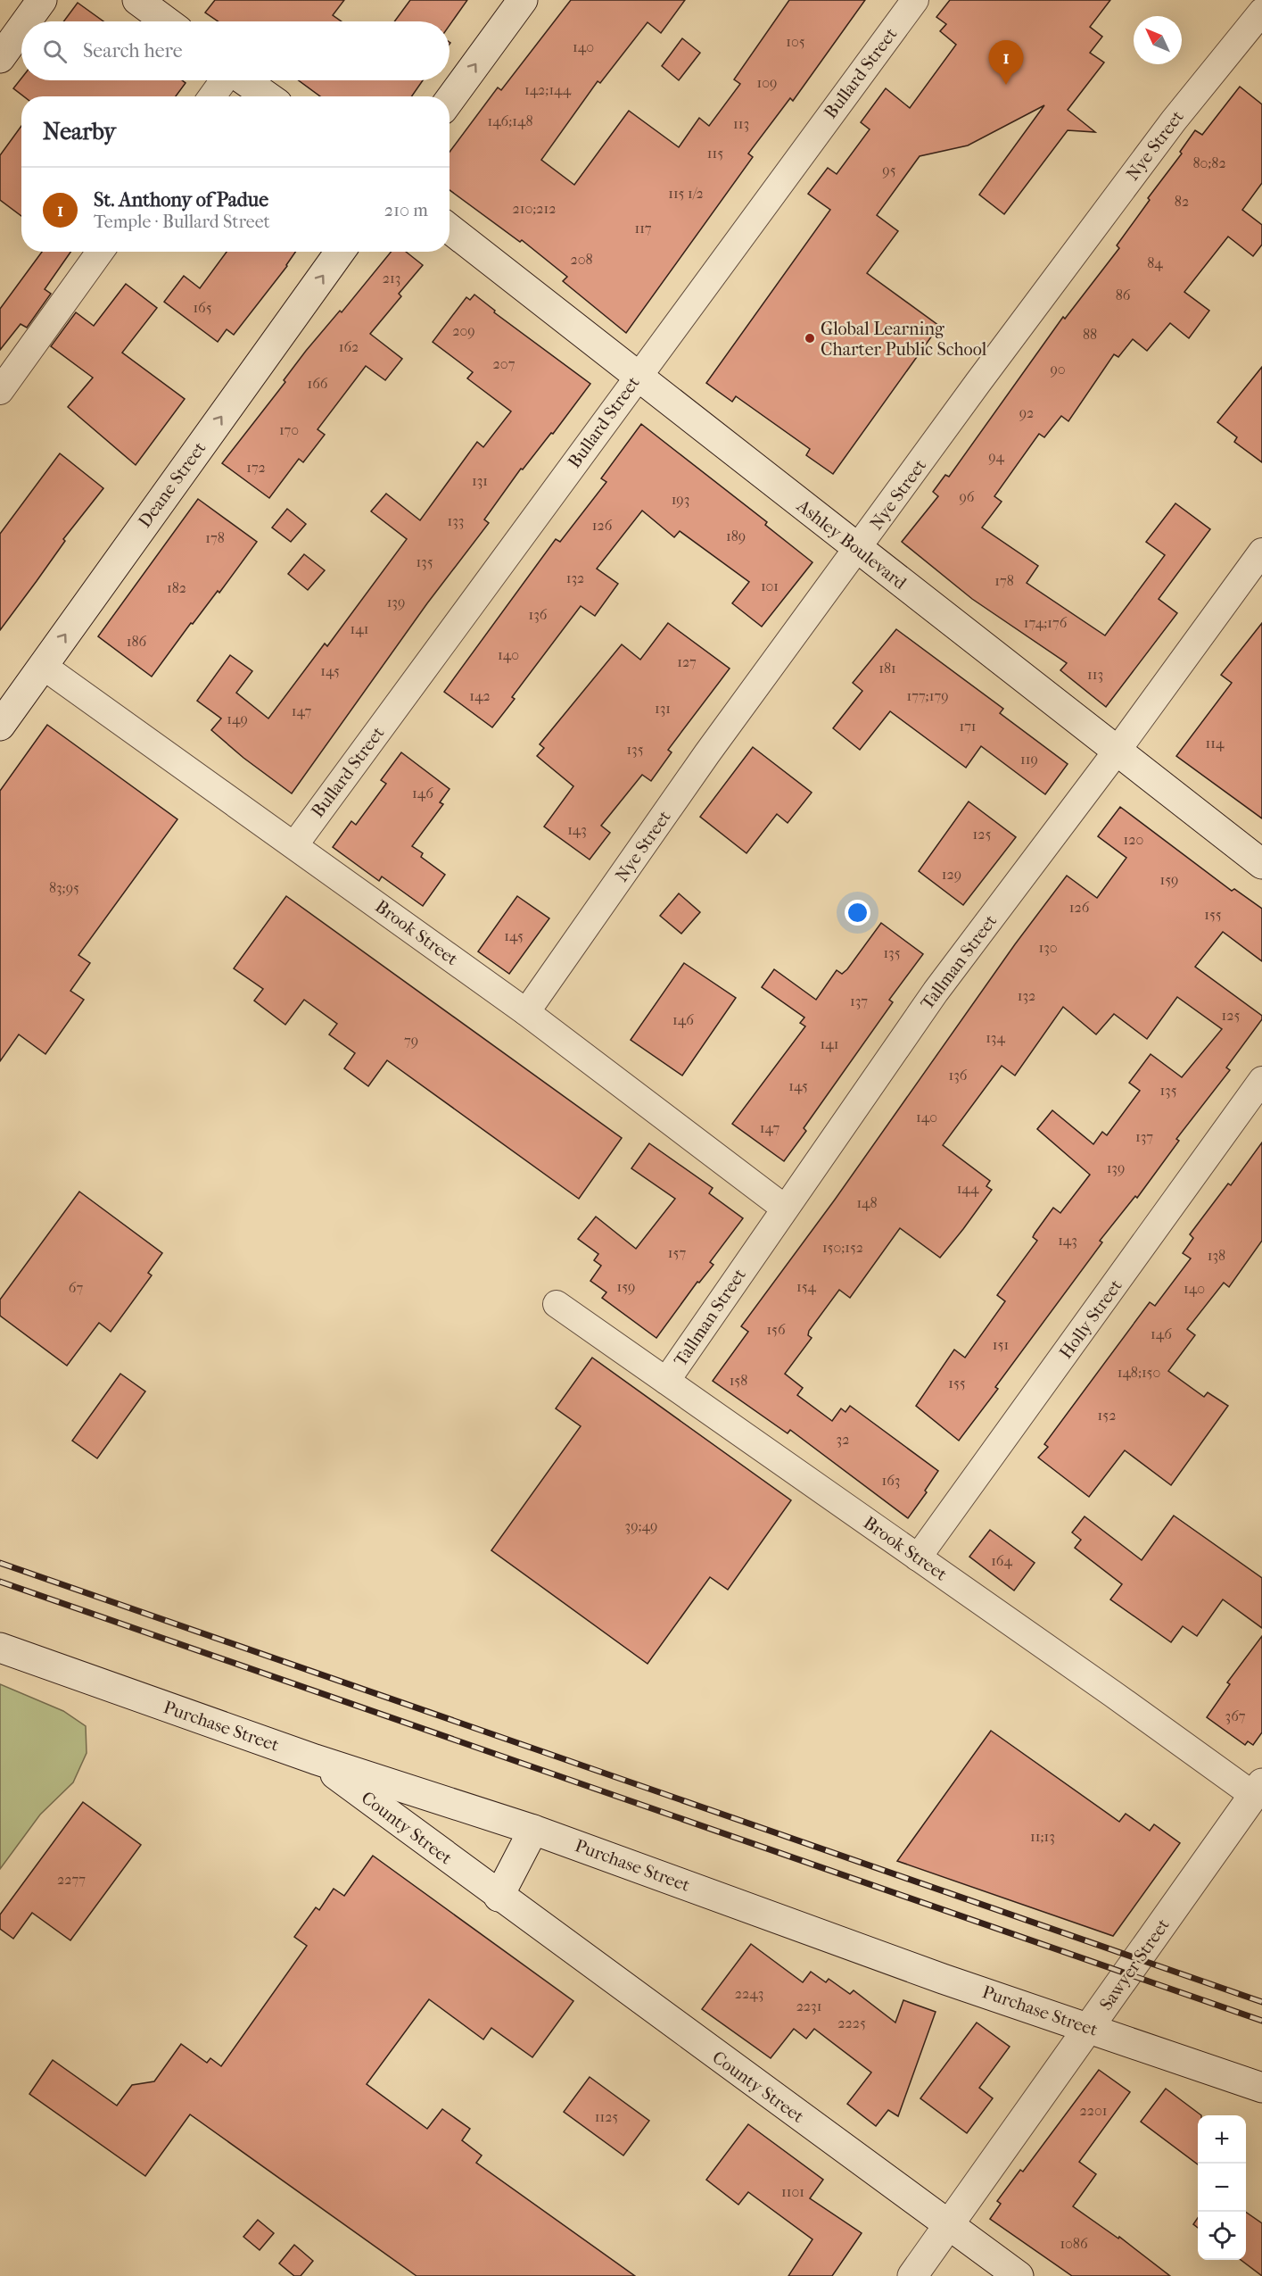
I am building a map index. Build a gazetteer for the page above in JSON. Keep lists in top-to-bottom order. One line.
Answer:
{"streets":{"main road":["Deane Street","Ashley Boulevard","Purchase Street","County Street","Sawyer Street"],"street":["Bullard Street","Nye Street","Brook Street","Tallman Street","Holly Street"]},"crossings":[["Bullard Street","Ashley Boulevard"],["Bullard Street","Brook Street"],["Nye Street","Ashley Boulevard"],["Nye Street","Brook Street"],["Deane Street","Brook Street"],["Ashley Boulevard","Tallman Street"],["Brook Street","Tallman Street"],["Brook Street","Holly Street"],["Brook Street","Sawyer Street"],["Purchase Street","County Street"],["Purchase Street","Sawyer Street"],["County Street","Sawyer Street"]],"one_way":["Deane Street"],"places":["Global Learning Charter Public School"],"house_numbers":["105","140","109","142;144","146;148","113","115","80;82","95","115 1/2","82","210;212","117","208","84","213","86","165","209","88","162","207","90","166","92","170","94","172","131","96","193","133","126","189","178","135","132","178","101","182","139","136","174;176","141","186","140","127","181","145","113","142","177;179","131","147","149","171","114","135","119","146","143","125","120","129","159","83;95","126","155","145","130","135","132","137","125","146","134","79","141","136","145","135","140","147","137","139","144","148","143","150;152","157","138","159","154","67","140","156","146","151","148;150","158","155","152","32","163","39;49","164","367","11;13","2277","2243","2231","2225","2201","1125","1101","1086"],"north":"top left","page":{"search":"Search here","pins":"1","heading":"Nearby","list":[{"mark":"1","name":"St. Anthony of Padue","note":"Temple · Bullard Street","value":"210 m"}],"map_buttons":["+","−"]}}
